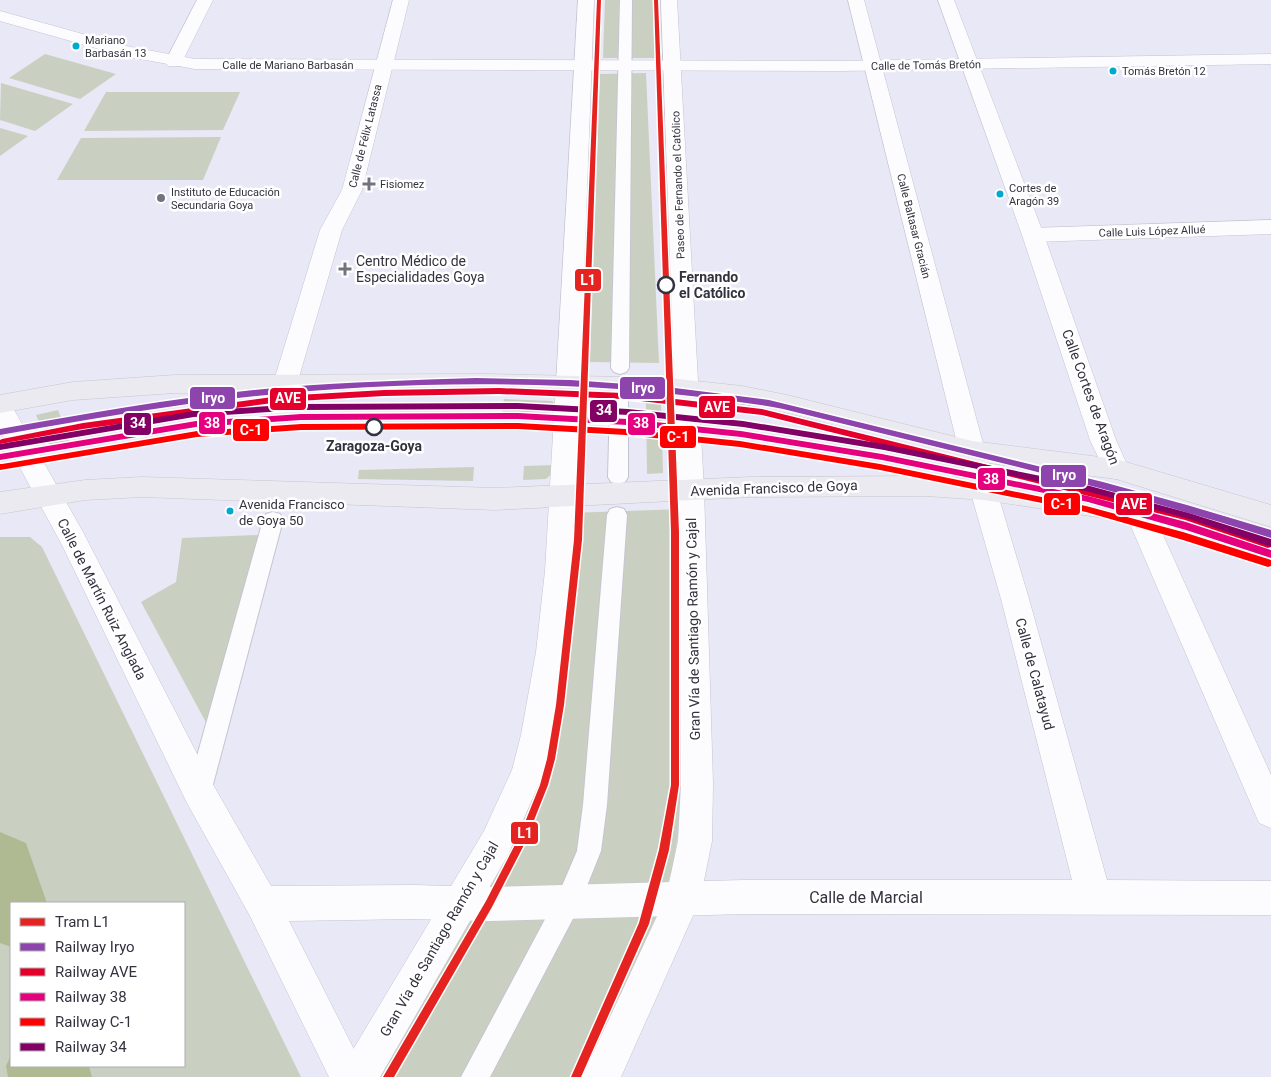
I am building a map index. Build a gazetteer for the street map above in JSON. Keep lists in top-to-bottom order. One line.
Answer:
{"streets":{"main road":["Calle Cortes de Aragón","Avenida Francisco de Goya"],"street":["Calle de Mariano Barbasán","Calle de Tomás Bretón","Calle de Félix Latassa","Paseo de Fernando el Católico","Calle Baltasar Gracián","Calle Luis López Allué","Calle de Martín Ruiz Anglada","Gran Vía de Santiago Ramón y Cajal","Calle de Calatayud","Calle de Marcial"]},"crossings":[["Calle de Mariano Barbasán","Calle de Tomás Bretón"],["Calle de Mariano Barbasán","Calle de Félix Latassa"],["Calle de Tomás Bretón","Paseo de Fernando el Católico"],["Calle de Tomás Bretón","Calle Baltasar Gracián"],["Calle de Tomás Bretón","Calle Cortes de Aragón"],["Paseo de Fernando el Católico","Avenida Francisco de Goya"],["Paseo de Fernando el Católico","Gran Vía de Santiago Ramón y Cajal"],["Calle Baltasar Gracián","Calle de Calatayud"],["Calle Luis López Allué","Calle Cortes de Aragón"],["Calle Cortes de Aragón","Avenida Francisco de Goya"],["Avenida Francisco de Goya","Calle de Martín Ruiz Anglada"],["Avenida Francisco de Goya","Gran Vía de Santiago Ramón y Cajal"],["Avenida Francisco de Goya","Calle de Calatayud"],["Gran Vía de Santiago Ramón y Cajal","Calle de Marcial"],["Calle de Calatayud","Calle de Marcial"]],"places":{"other":["Mariano Barbasán 13","Tomás Bretón 12","Cortes de Aragón 39","Instituto de Educación Secundaria Goya","Fernando el Católico","Zaragoza-Goya","Avenida Francisco de Goya 50"],"health":["Fisiomez","Centro Médico de Especialidades Goya"]},"lines":["tram line L1","rail line Iryo","rail line AVE","rail line 34","rail line 38","rail line C-1"],"legend":["Tram L1","Railway Iryo","Railway AVE","Railway 38","Railway C-1","Railway 34"]}
